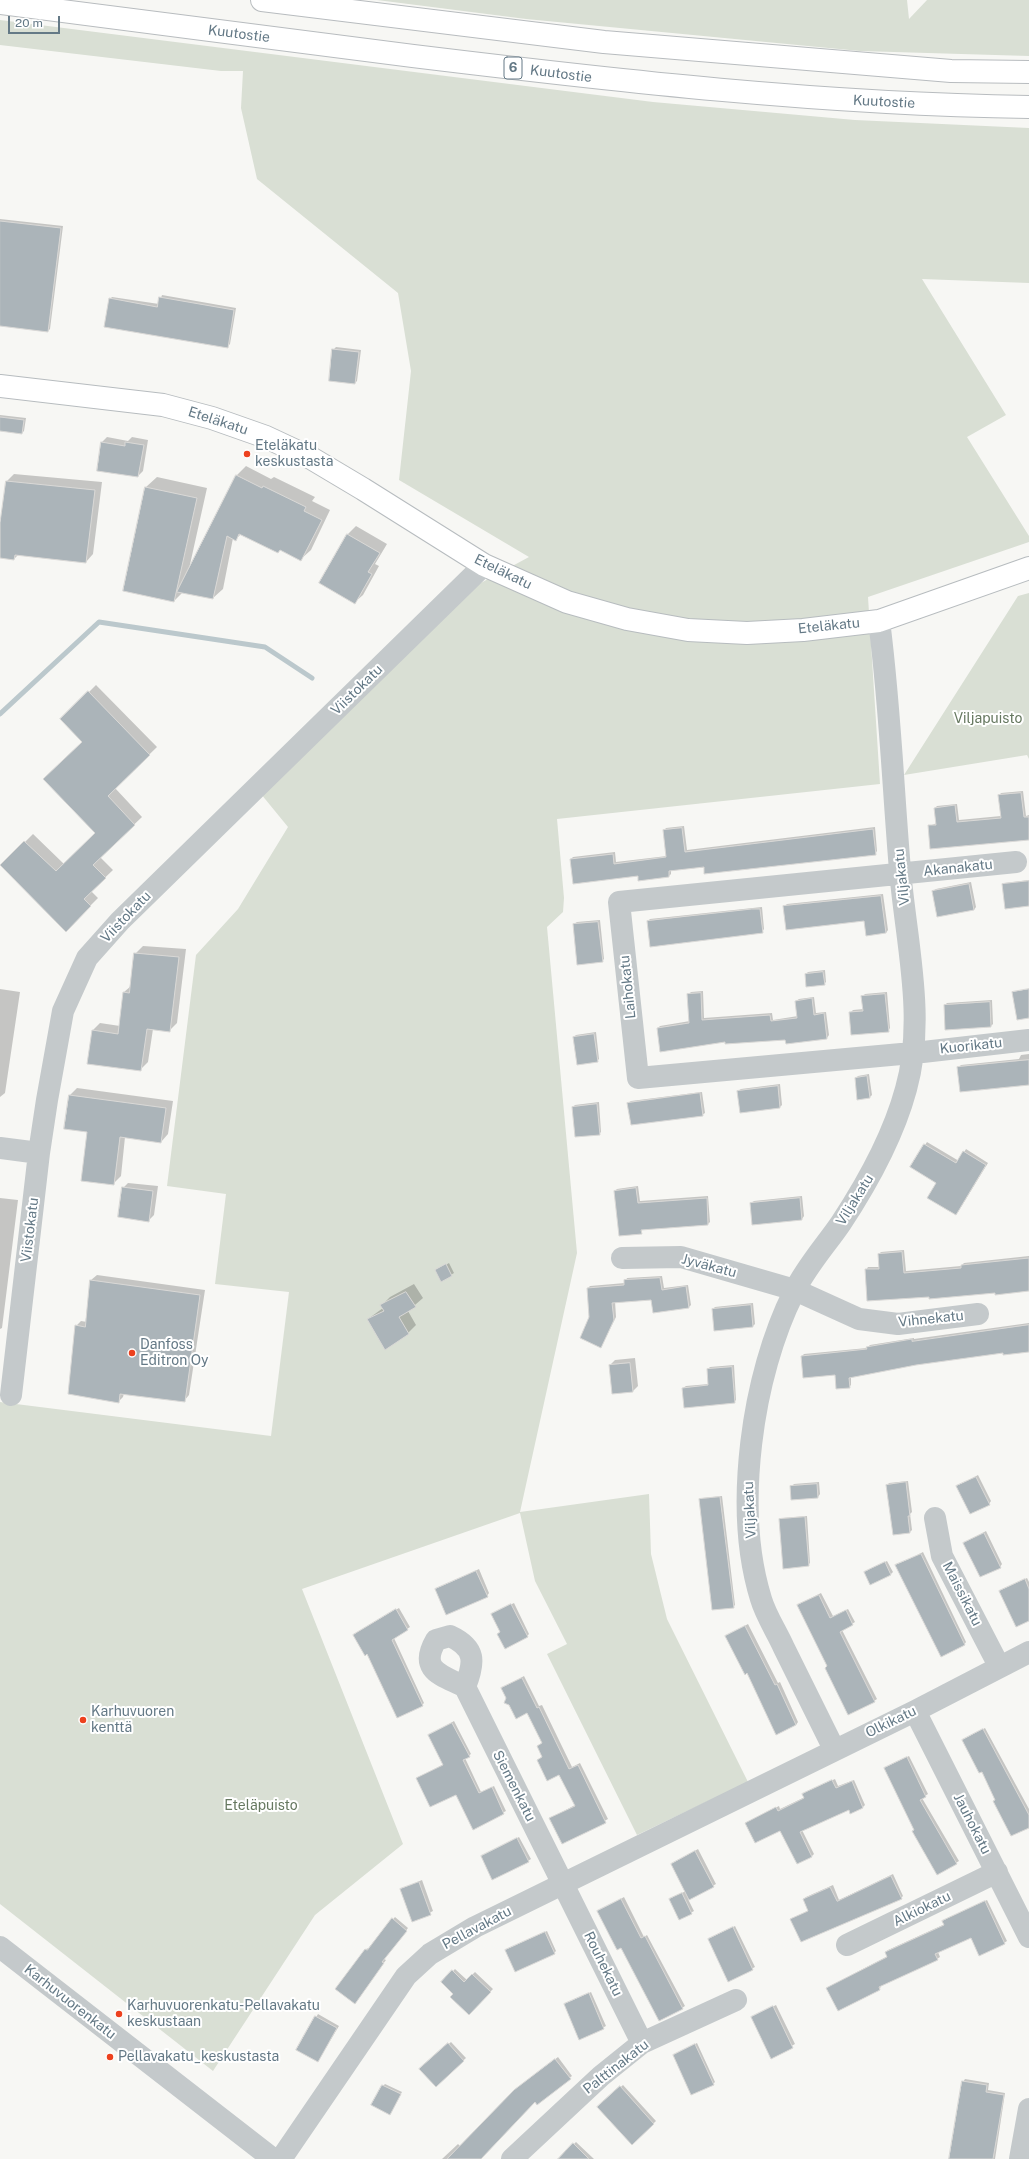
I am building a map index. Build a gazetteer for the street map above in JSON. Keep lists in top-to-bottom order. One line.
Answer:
{"streets":{"main road":["Kuutostie","6","Eteläkatu"],"street":["Viistokatu","Akanakatu","Viljakatu","Laihokatu","Kuorikatu","Jyväkatu","Vihnekatu","Maissikatu","Olkikatu","Siemenkatu","Jauhokatu","Alkiokatu","Pellavakatu","Rouhekatu","Karhuvuorenkatu","Palttinakatu"]},"crossings":[["Eteläkatu","Viistokatu"],["Eteläkatu","Viljakatu"],["Akanakatu","Viljakatu"],["Akanakatu","Laihokatu"],["Viljakatu","Laihokatu"],["Viljakatu","Kuorikatu"],["Viljakatu","Jyväkatu"],["Viljakatu","Vihnekatu"],["Viljakatu","Olkikatu"],["Laihokatu","Kuorikatu"],["Jyväkatu","Vihnekatu"],["Maissikatu","Olkikatu"],["Olkikatu","Jauhokatu"],["Olkikatu","Pellavakatu"],["Siemenkatu","Pellavakatu"],["Siemenkatu","Rouhekatu"],["Jauhokatu","Alkiokatu"],["Pellavakatu","Rouhekatu"],["Rouhekatu","Palttinakatu"]],"parks":["Viljapuisto","Eteläpuisto"],"places":["Eteläkatu keskustasta","Danfoss Editron Oy","Karhuvuoren kenttä","Karhuvuorenkatu-Pellavakatu keskustaan","Pellavakatu_keskustasta"],"scale_bar":"20 m"}
